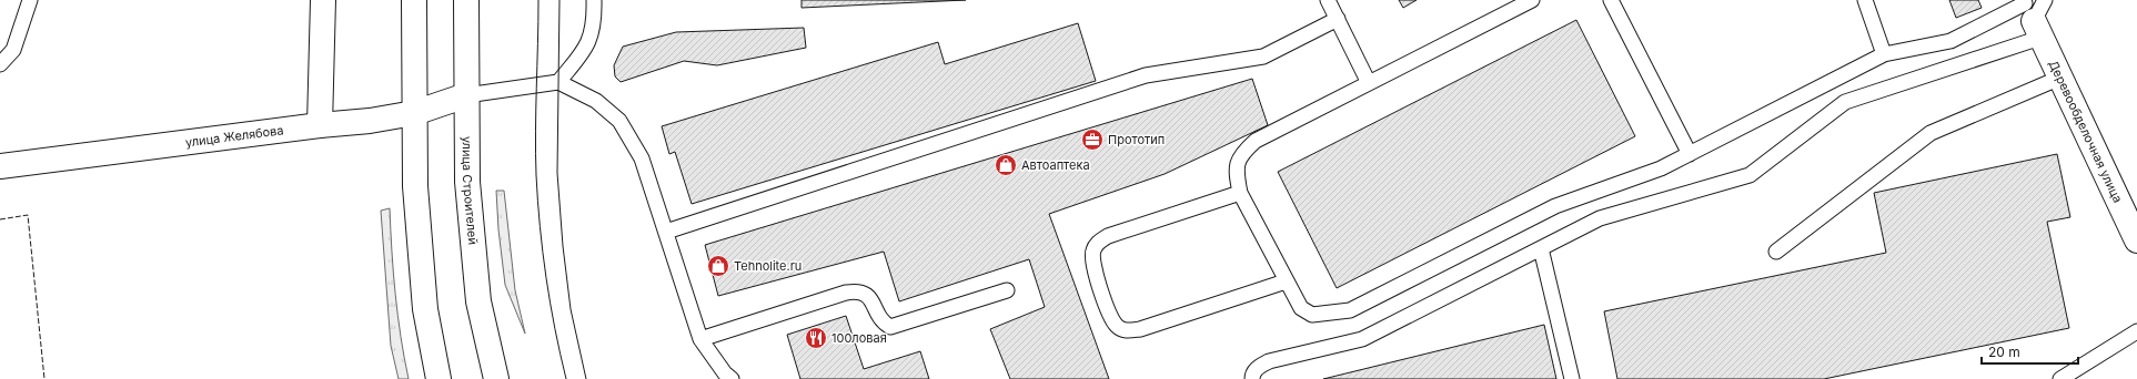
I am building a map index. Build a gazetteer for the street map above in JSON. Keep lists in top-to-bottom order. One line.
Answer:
{"streets":{"main road":["Деревообделочная улица","улица Желябова","улица Строителей"]},"crossings":[["улица Желябова","улица Строителей"]],"places":{"office":["Прототип"],"shop":["Автоаптека","Tehnolite.ru"],"restaurant":["100ловая"]},"scale_bar":"20 m"}
